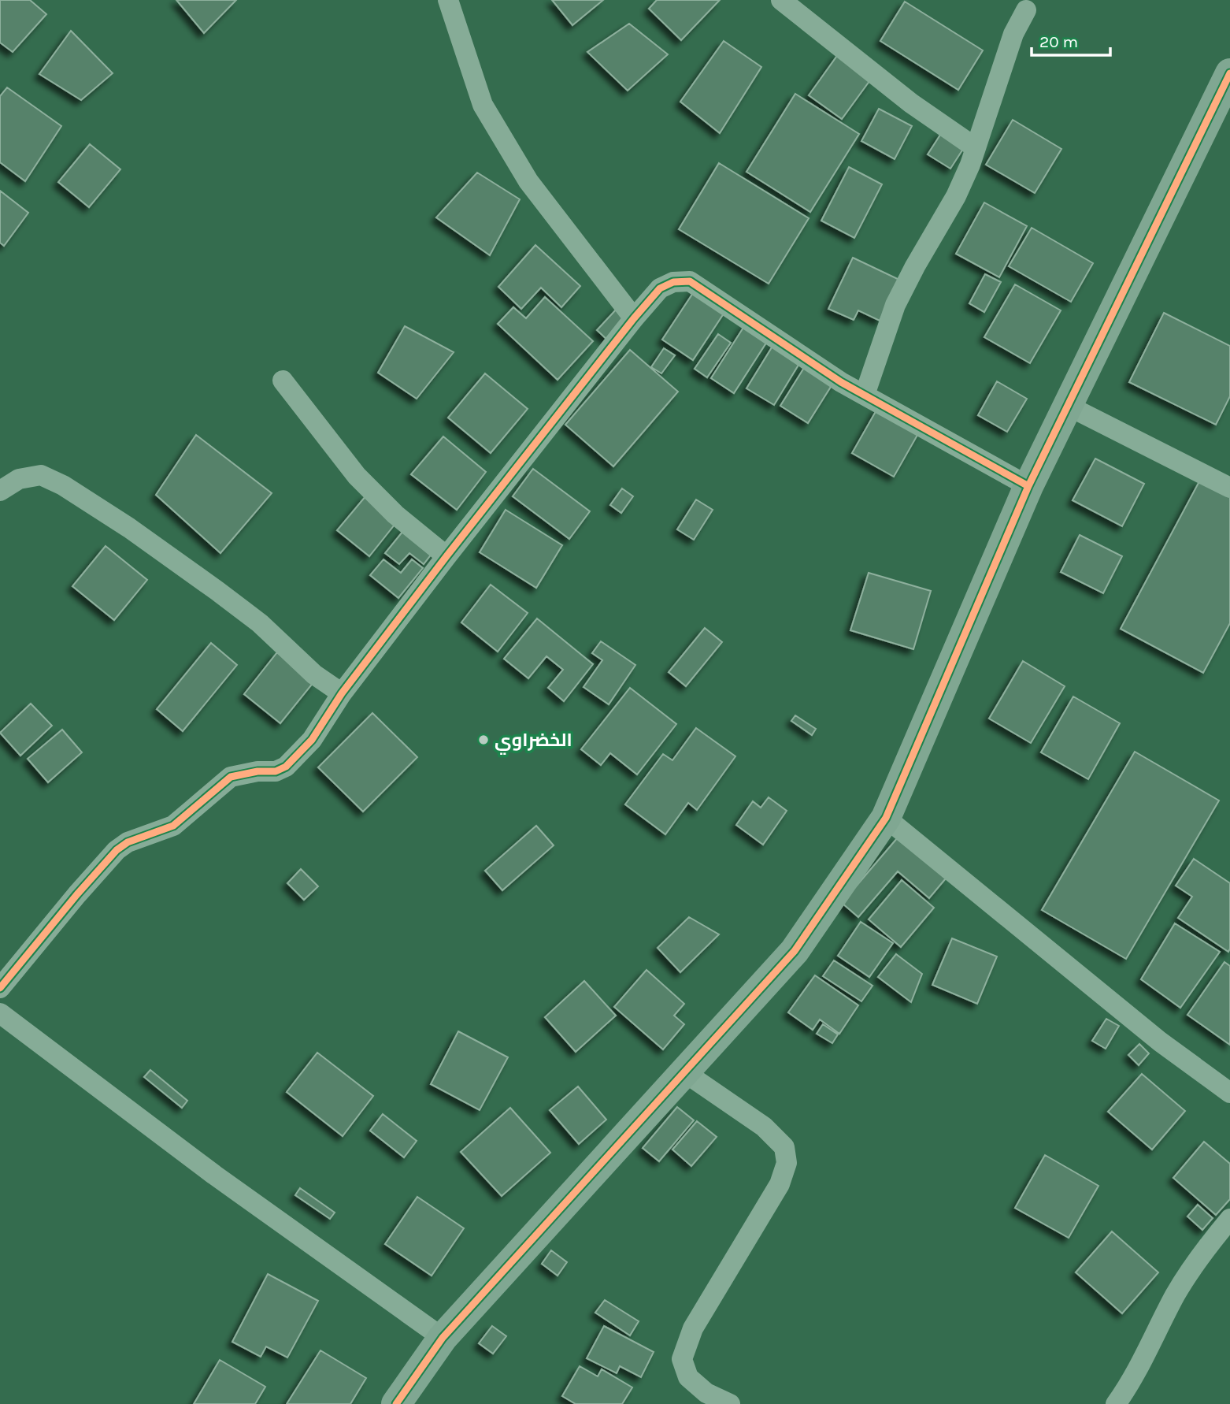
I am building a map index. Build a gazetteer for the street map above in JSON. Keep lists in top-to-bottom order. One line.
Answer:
{"places":["الخضراوي"],"scale_bar":"20 m"}
